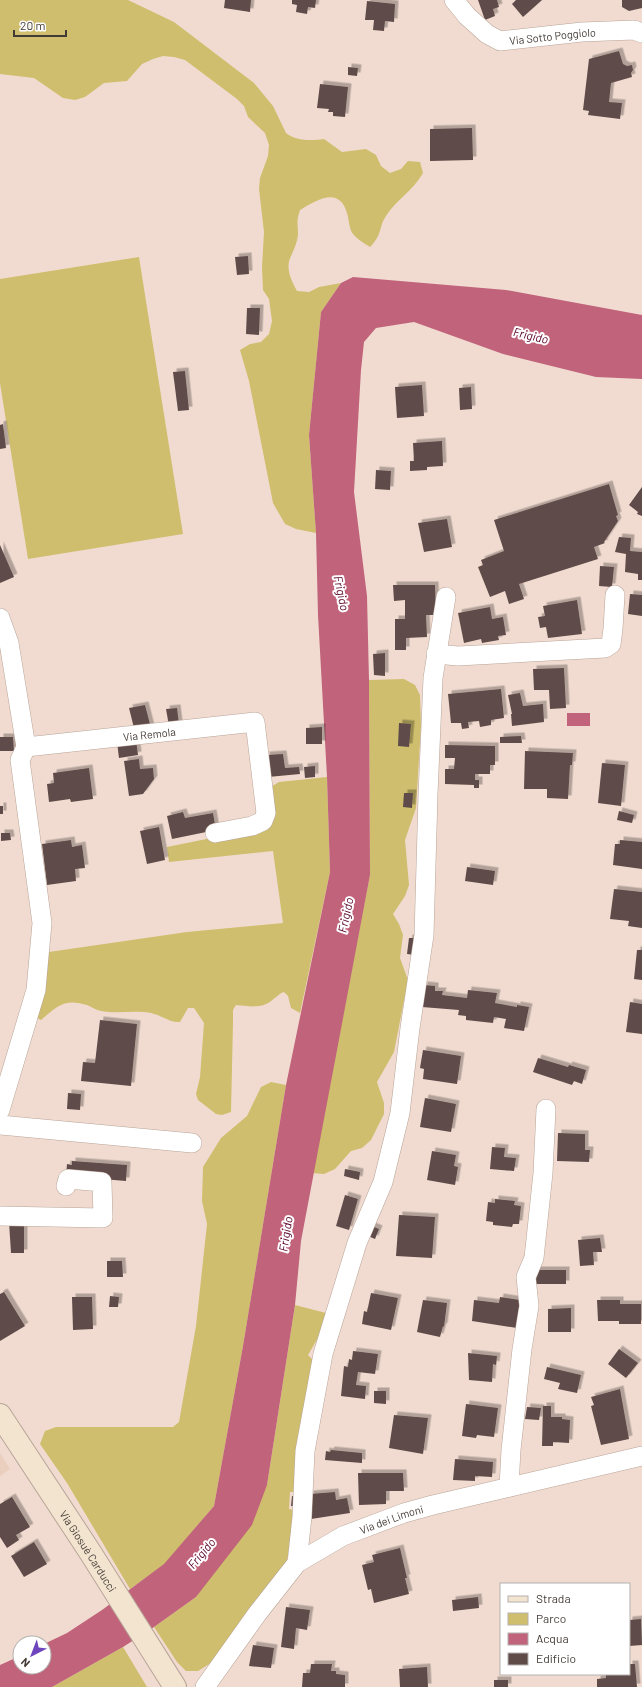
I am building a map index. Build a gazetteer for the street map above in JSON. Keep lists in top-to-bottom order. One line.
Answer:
{"streets":{"main road":["Via Giosuè Carducci"],"street":["Via Sotto Poggiolo","Via Remola","Via dei Limoni"]},"water":["Frigido"],"legend":["Strada","Parco","Acqua","Edificio"],"scale_bar":"20 m","north":"bottom left"}
